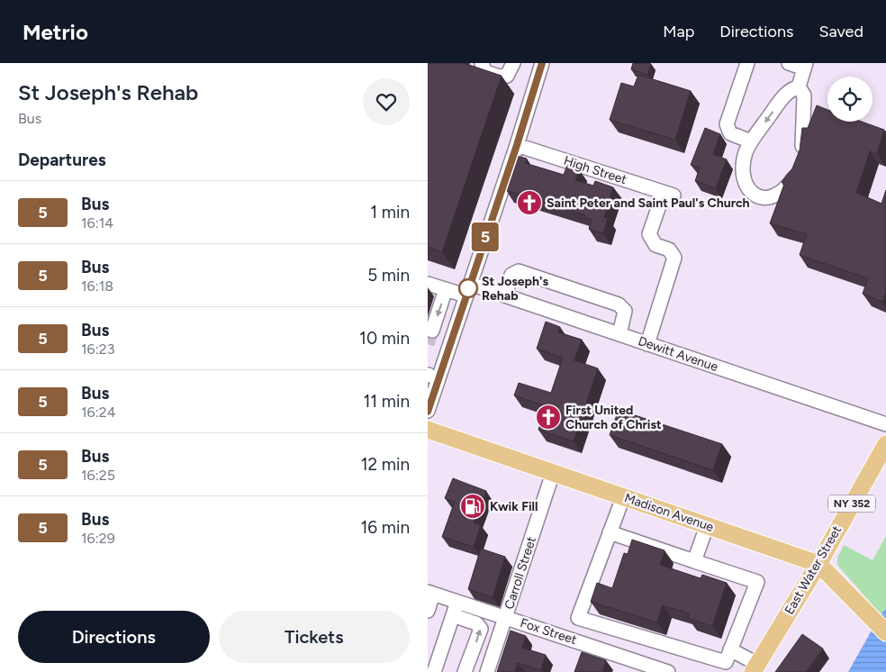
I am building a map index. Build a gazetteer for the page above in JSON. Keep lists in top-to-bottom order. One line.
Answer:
{"streets":{"main road":["NY 352","Madison Avenue","East Water Street"],"street":["High Street","Dewitt Avenue","Carroll Street","Fox Street"]},"crossings":[["High Street","Dewitt Avenue"],["Madison Avenue","East Water Street"],["Madison Avenue","Carroll Street"],["Carroll Street","Fox Street"]],"places":{"church":["Saint Peter and Saint Paul's Church","First United Church of Christ"],"other":["St Joseph's Rehab"],"fuel station":["Kwik Fill"]},"lines":["bus line 5"],"page":{"header":"Metrio","nav":["Map","Directions","Saved"],"heading":[["St Joseph's Rehab","Bus"],"Departures"],"on_map":"5","list":[{"mark":"5","name":"Bus","note":"16:14","value":"1 min"},{"mark":"5","name":"Bus","note":"16:18","value":"5 min"},{"mark":"5","name":"Bus","note":"16:23","value":"10 min"},{"mark":"5","name":"Bus","note":"16:24","value":"11 min"},{"mark":"5","name":"Bus","note":"16:25","value":"12 min"},{"mark":"5","name":"Bus","note":"16:29","value":"16 min"}],"buttons":["Directions","Tickets"]}}
